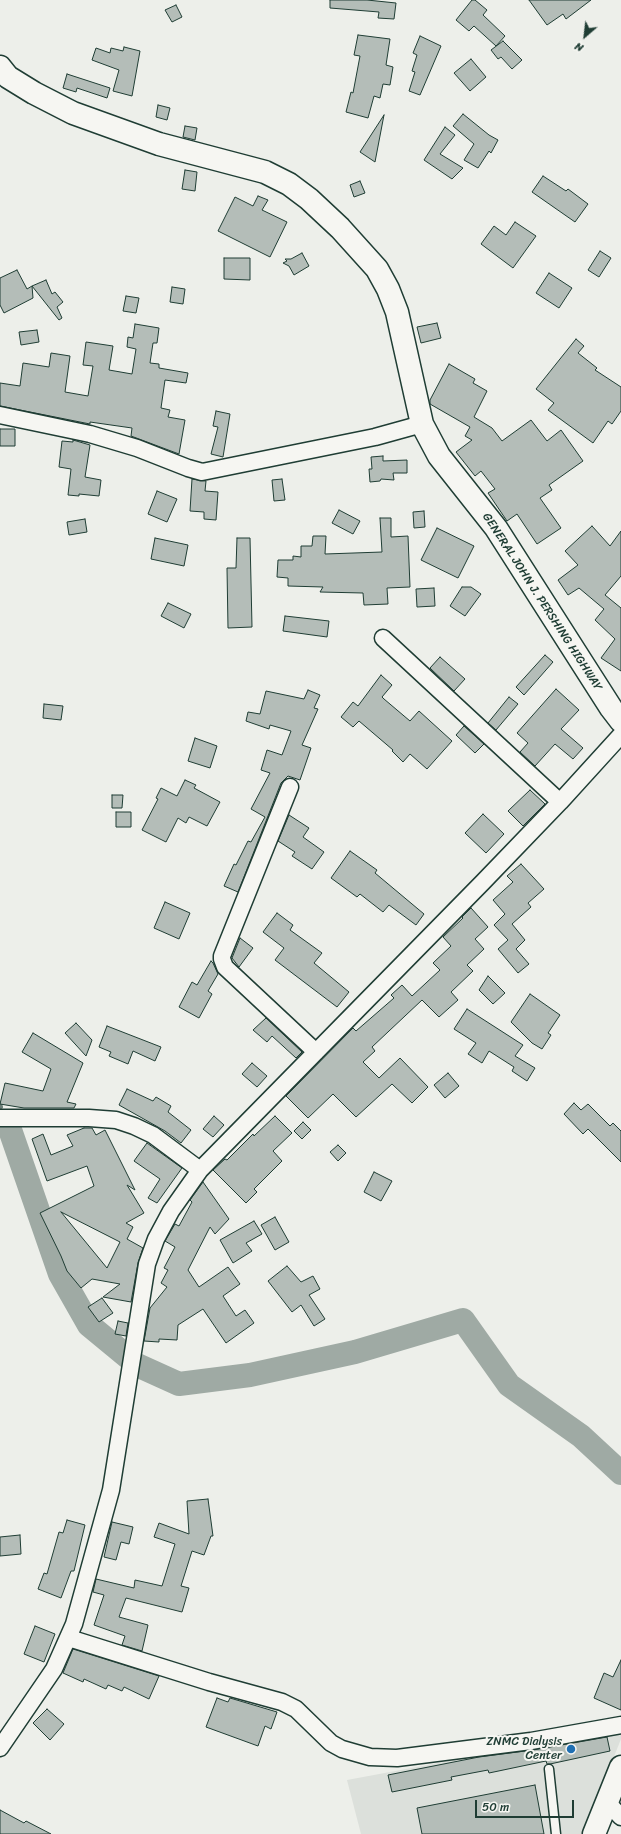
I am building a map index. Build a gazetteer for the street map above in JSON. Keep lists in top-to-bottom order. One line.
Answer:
{"streets":{"main road":["GENERAL JOHN J. PERSHING HIGHWAY"]},"places":["ZNMC Dialysis Center"],"scale_bar":"50 m","north":"bottom left"}
